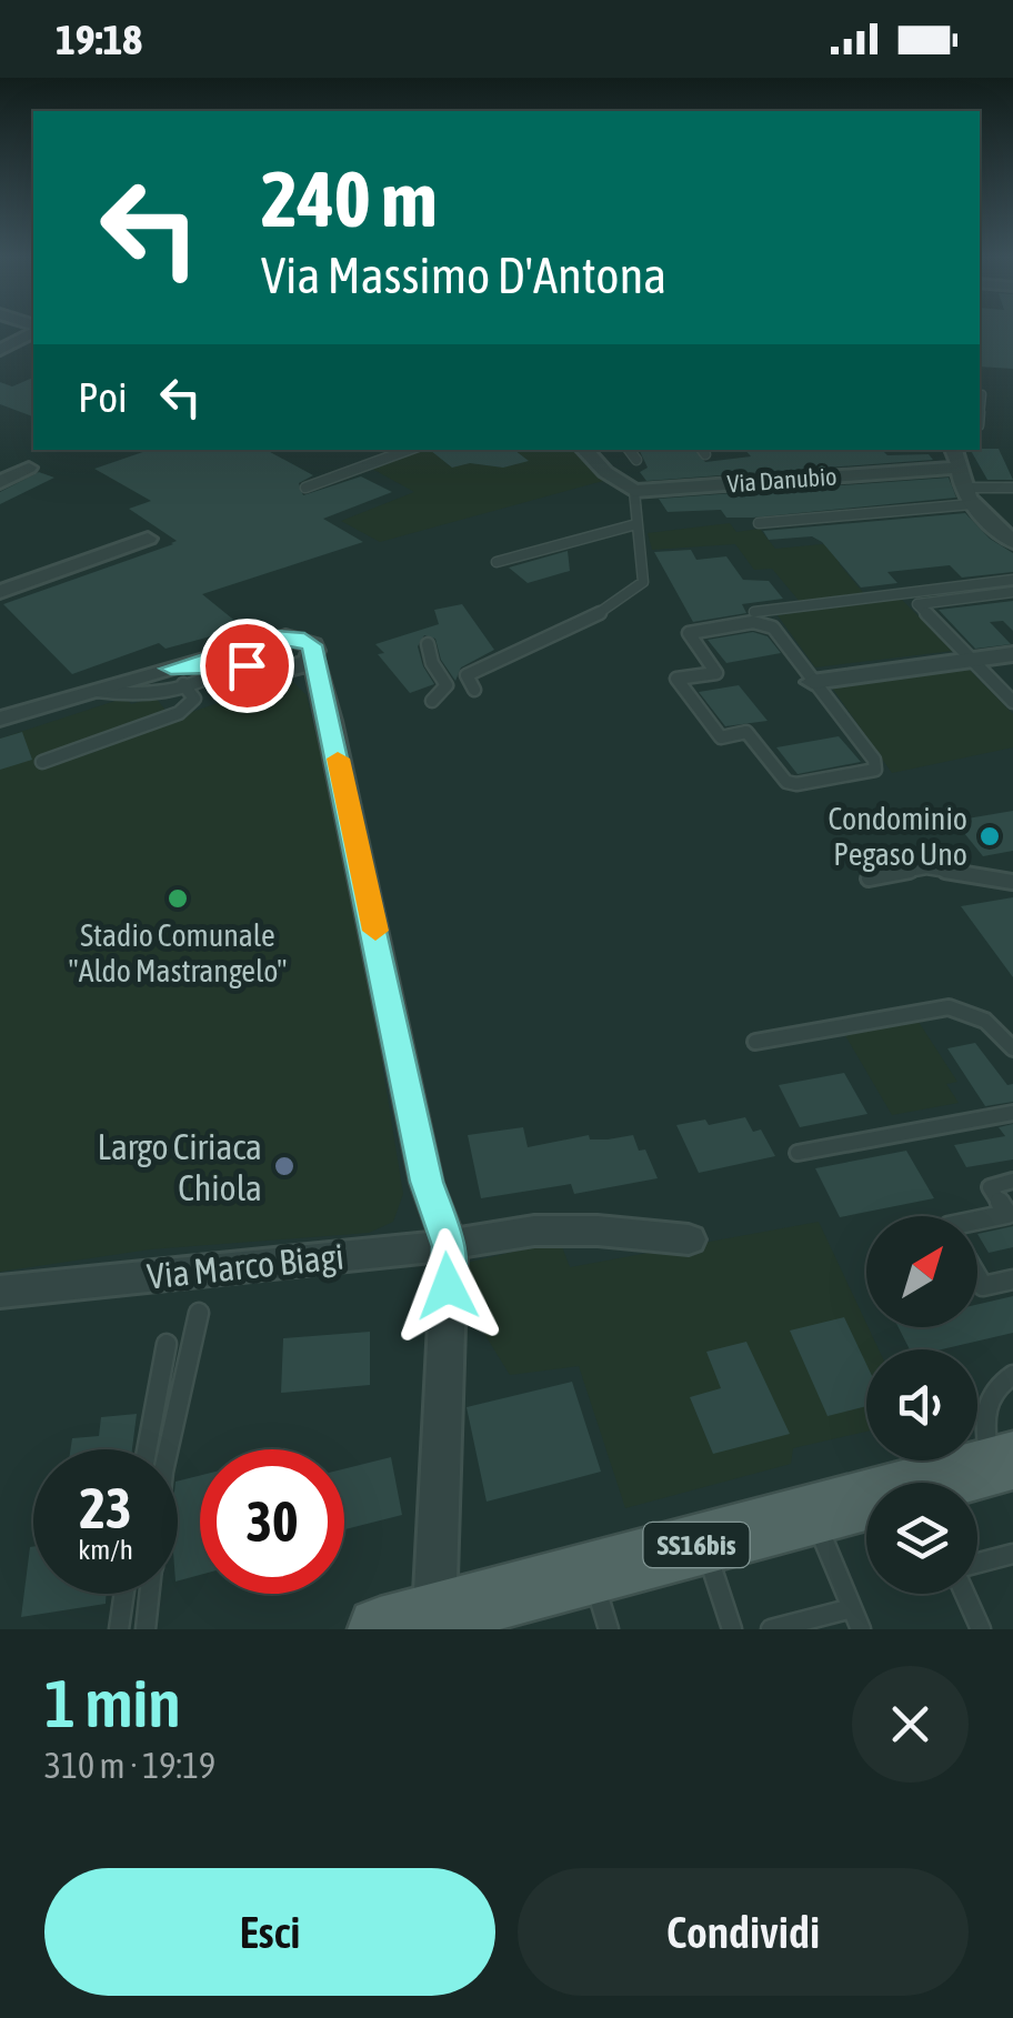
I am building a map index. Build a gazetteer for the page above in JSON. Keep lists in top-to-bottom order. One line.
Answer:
{"streets":{"main road":["SS16bis"],"street":["Via Danubio","Via Marco Biagi"]},"places":["Condominio Pegaso Uno","Stadio Comunale \"Aldo Mastrangelo\"","Largo Ciriaca Chiola"],"north":"top right","page":{"status":"19:18","turn":["240 m","Via Massimo D'Antona"],"then":"Poi","speed":"23 km/h","limit":"30","heading":["1 min","310 m · 19:19"],"buttons":["Esci","Condividi"]}}
